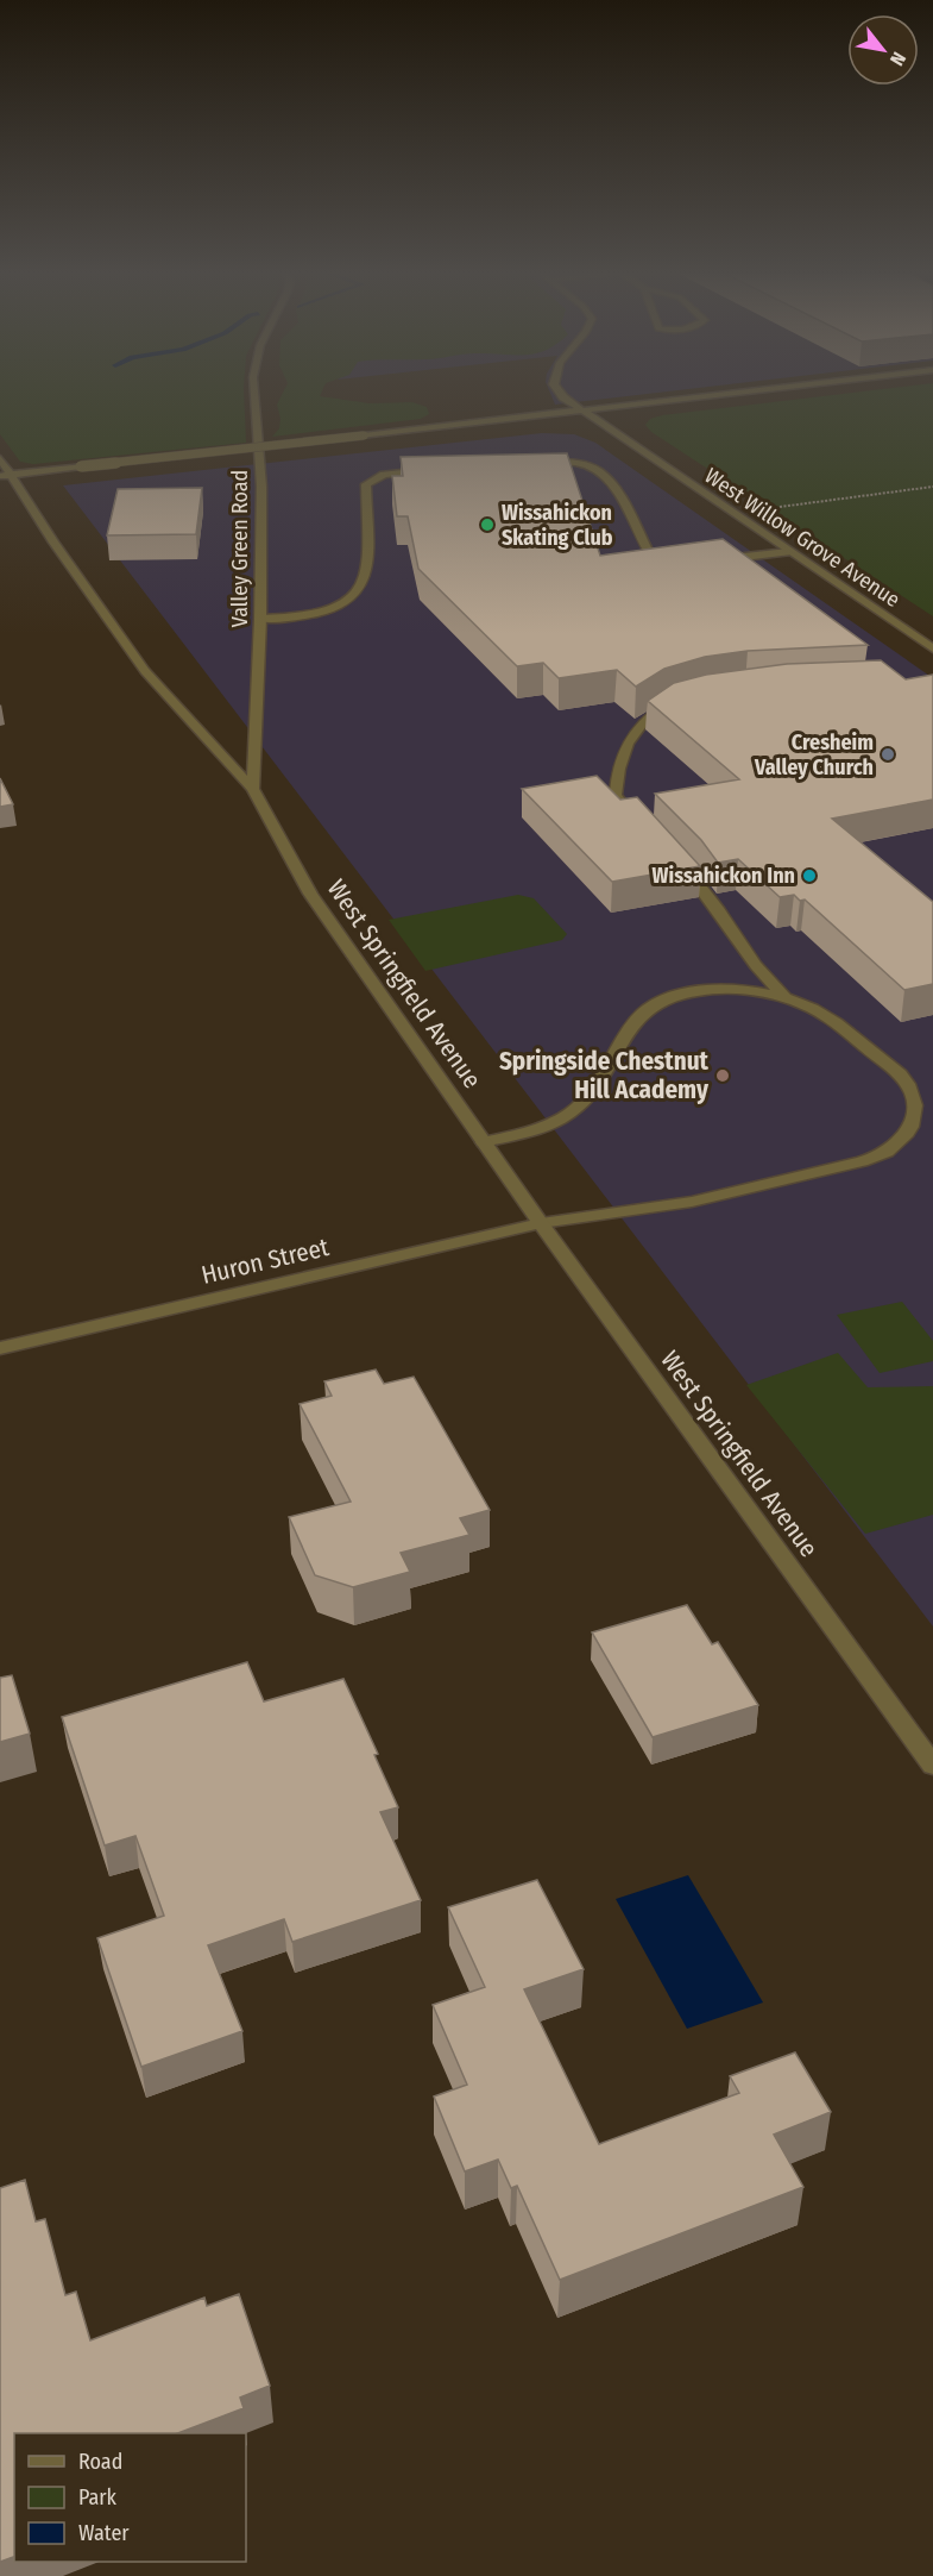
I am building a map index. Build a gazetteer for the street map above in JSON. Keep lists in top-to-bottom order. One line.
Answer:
{"streets":{"street":["West Willow Grove Avenue","Valley Green Road","West Springfield Avenue","Huron Street"]},"crossings":[["Valley Green Road","West Springfield Avenue"],["West Springfield Avenue","Huron Street"]],"places":["Wissahickon Skating Club","Cresheim Valley Church","Wissahickon Inn","Springside Chestnut Hill Academy"],"legend":["Road","Park","Water"],"north":"bottom right"}
